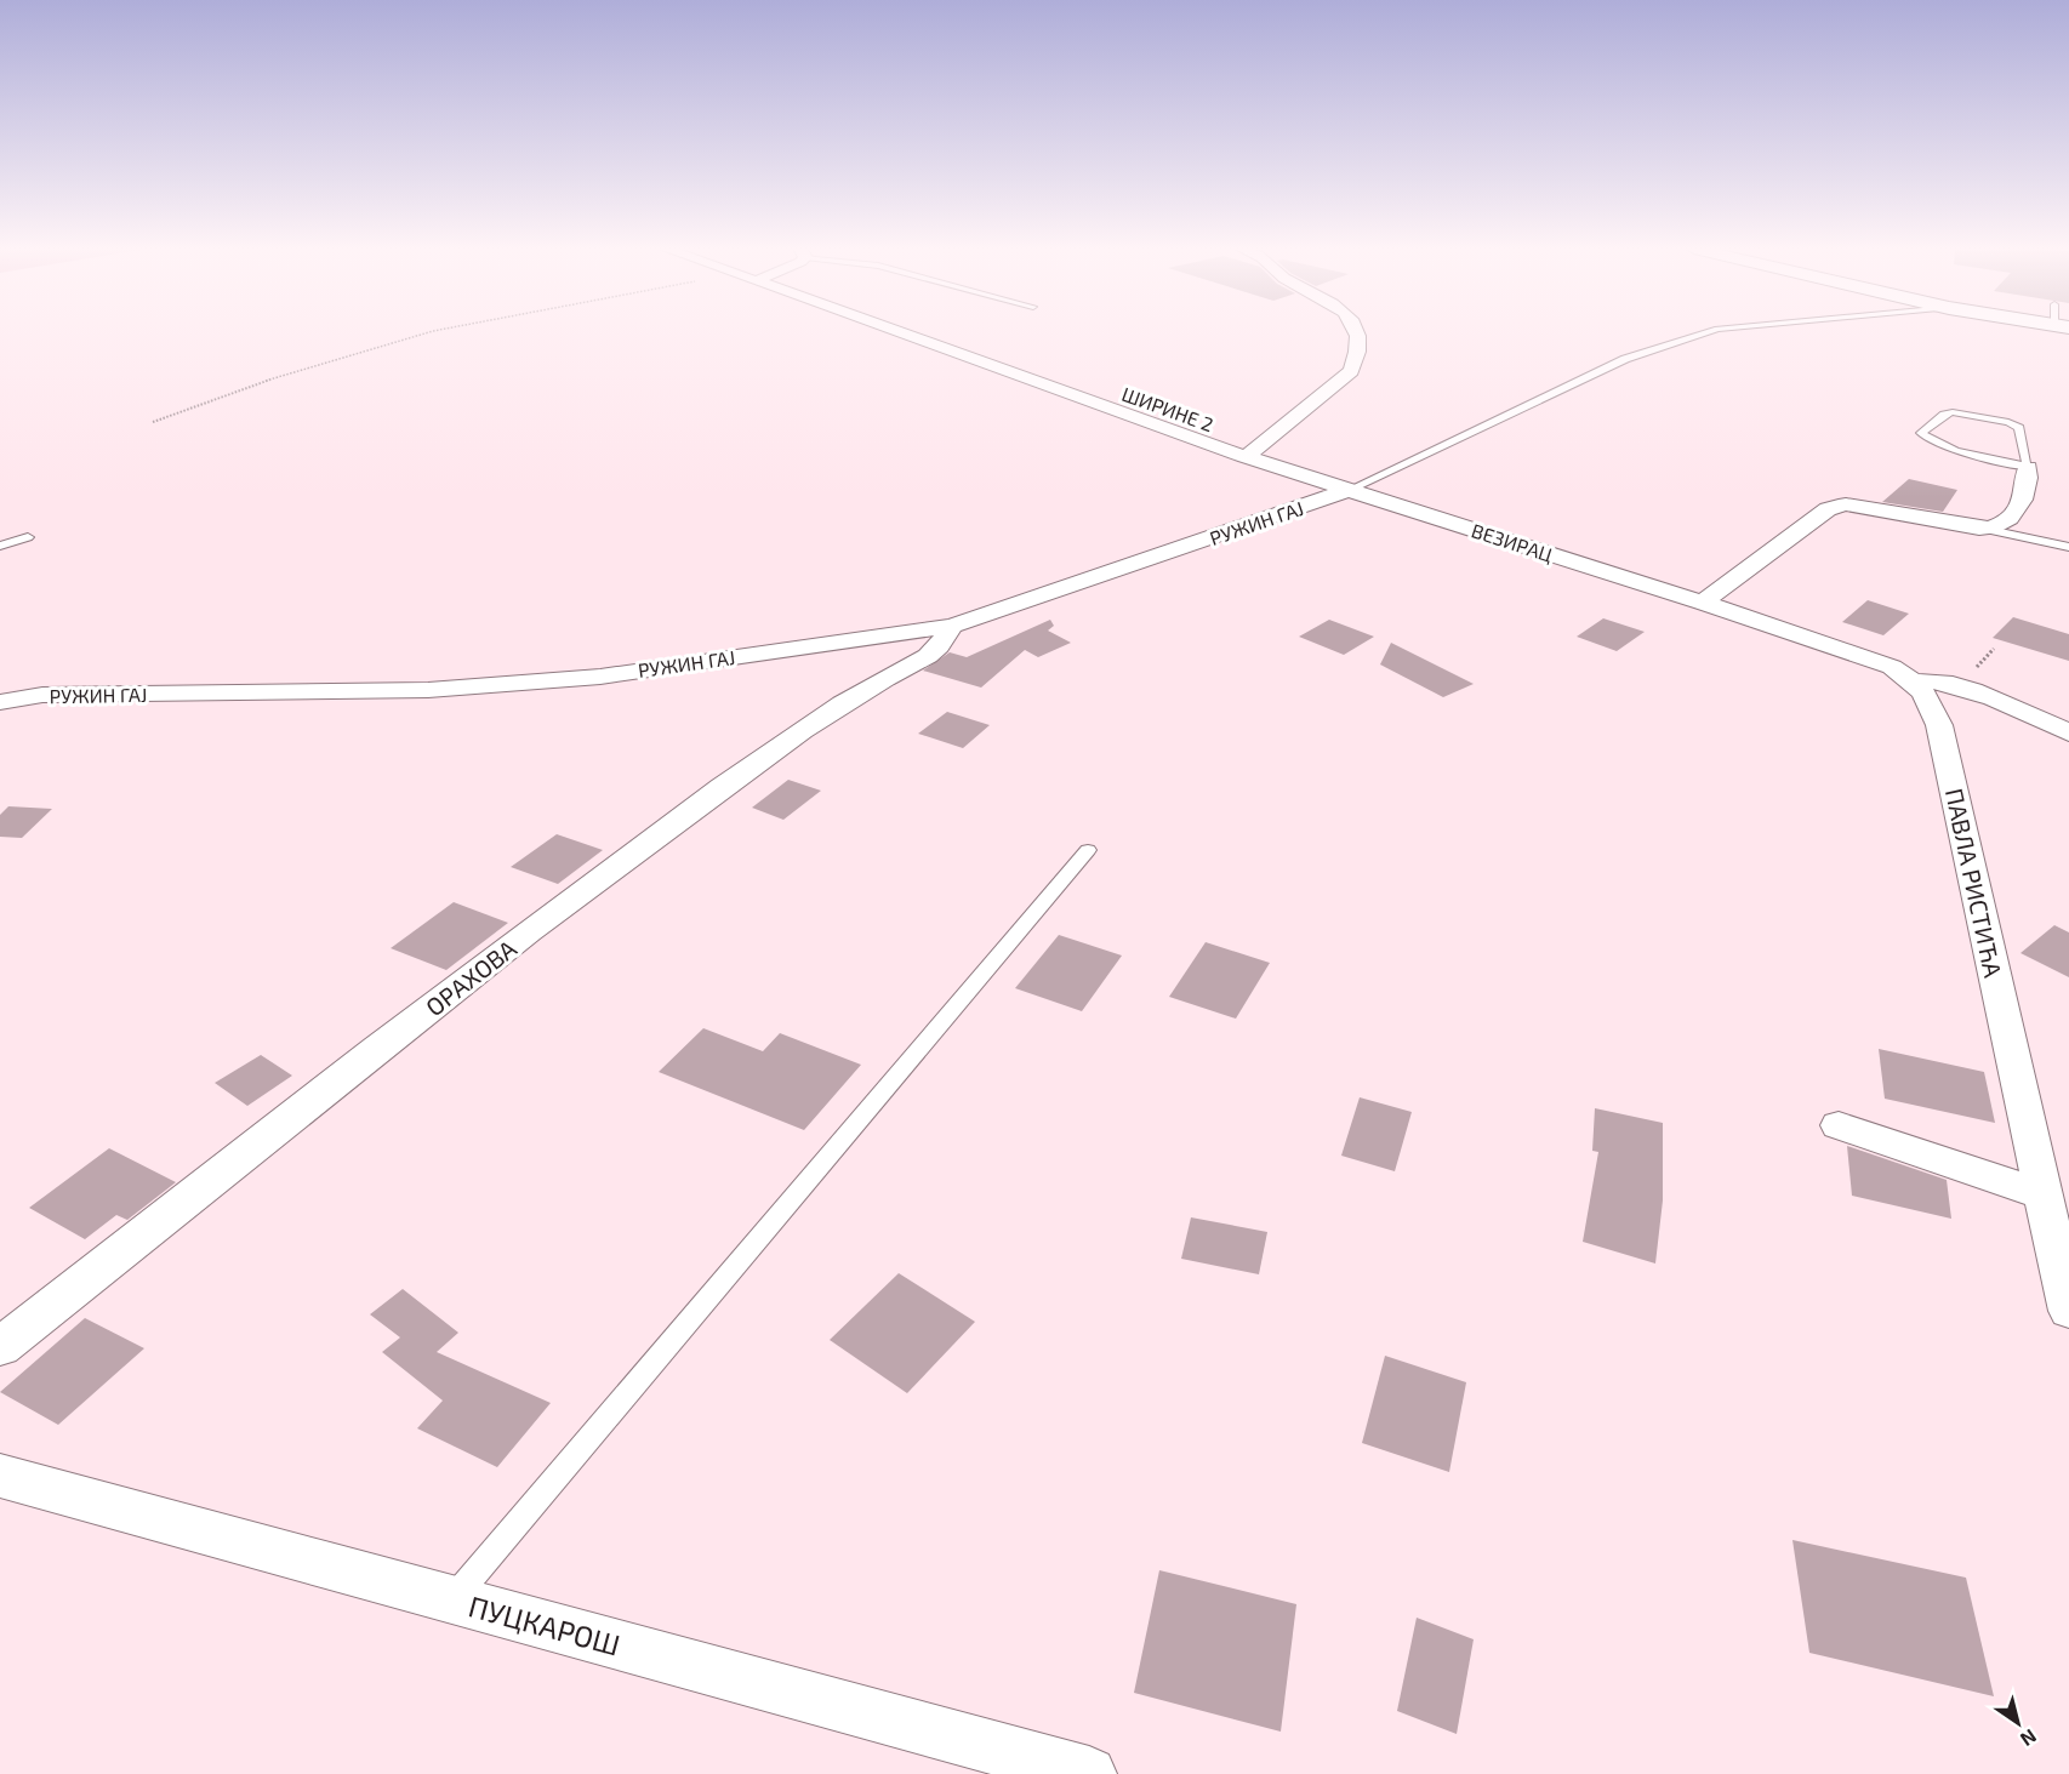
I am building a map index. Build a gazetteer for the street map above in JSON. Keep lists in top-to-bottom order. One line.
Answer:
{"streets":{"street":["ШИРИНЕ 2","РУЖИН ГАЈ","ВЕЗИРАЦ","ПАВЛА РИСТИЋА","ОРАХОВА","ПУЦКАРОШ"]},"crossings":[["ШИРИНЕ 2","ВЕЗИРАЦ"],["РУЖИН ГАЈ","ВЕЗИРАЦ"],["РУЖИН ГАЈ","ОРАХОВА"],["ВЕЗИРАЦ","ПАВЛА РИСТИЋА"]],"north":"bottom right"}
